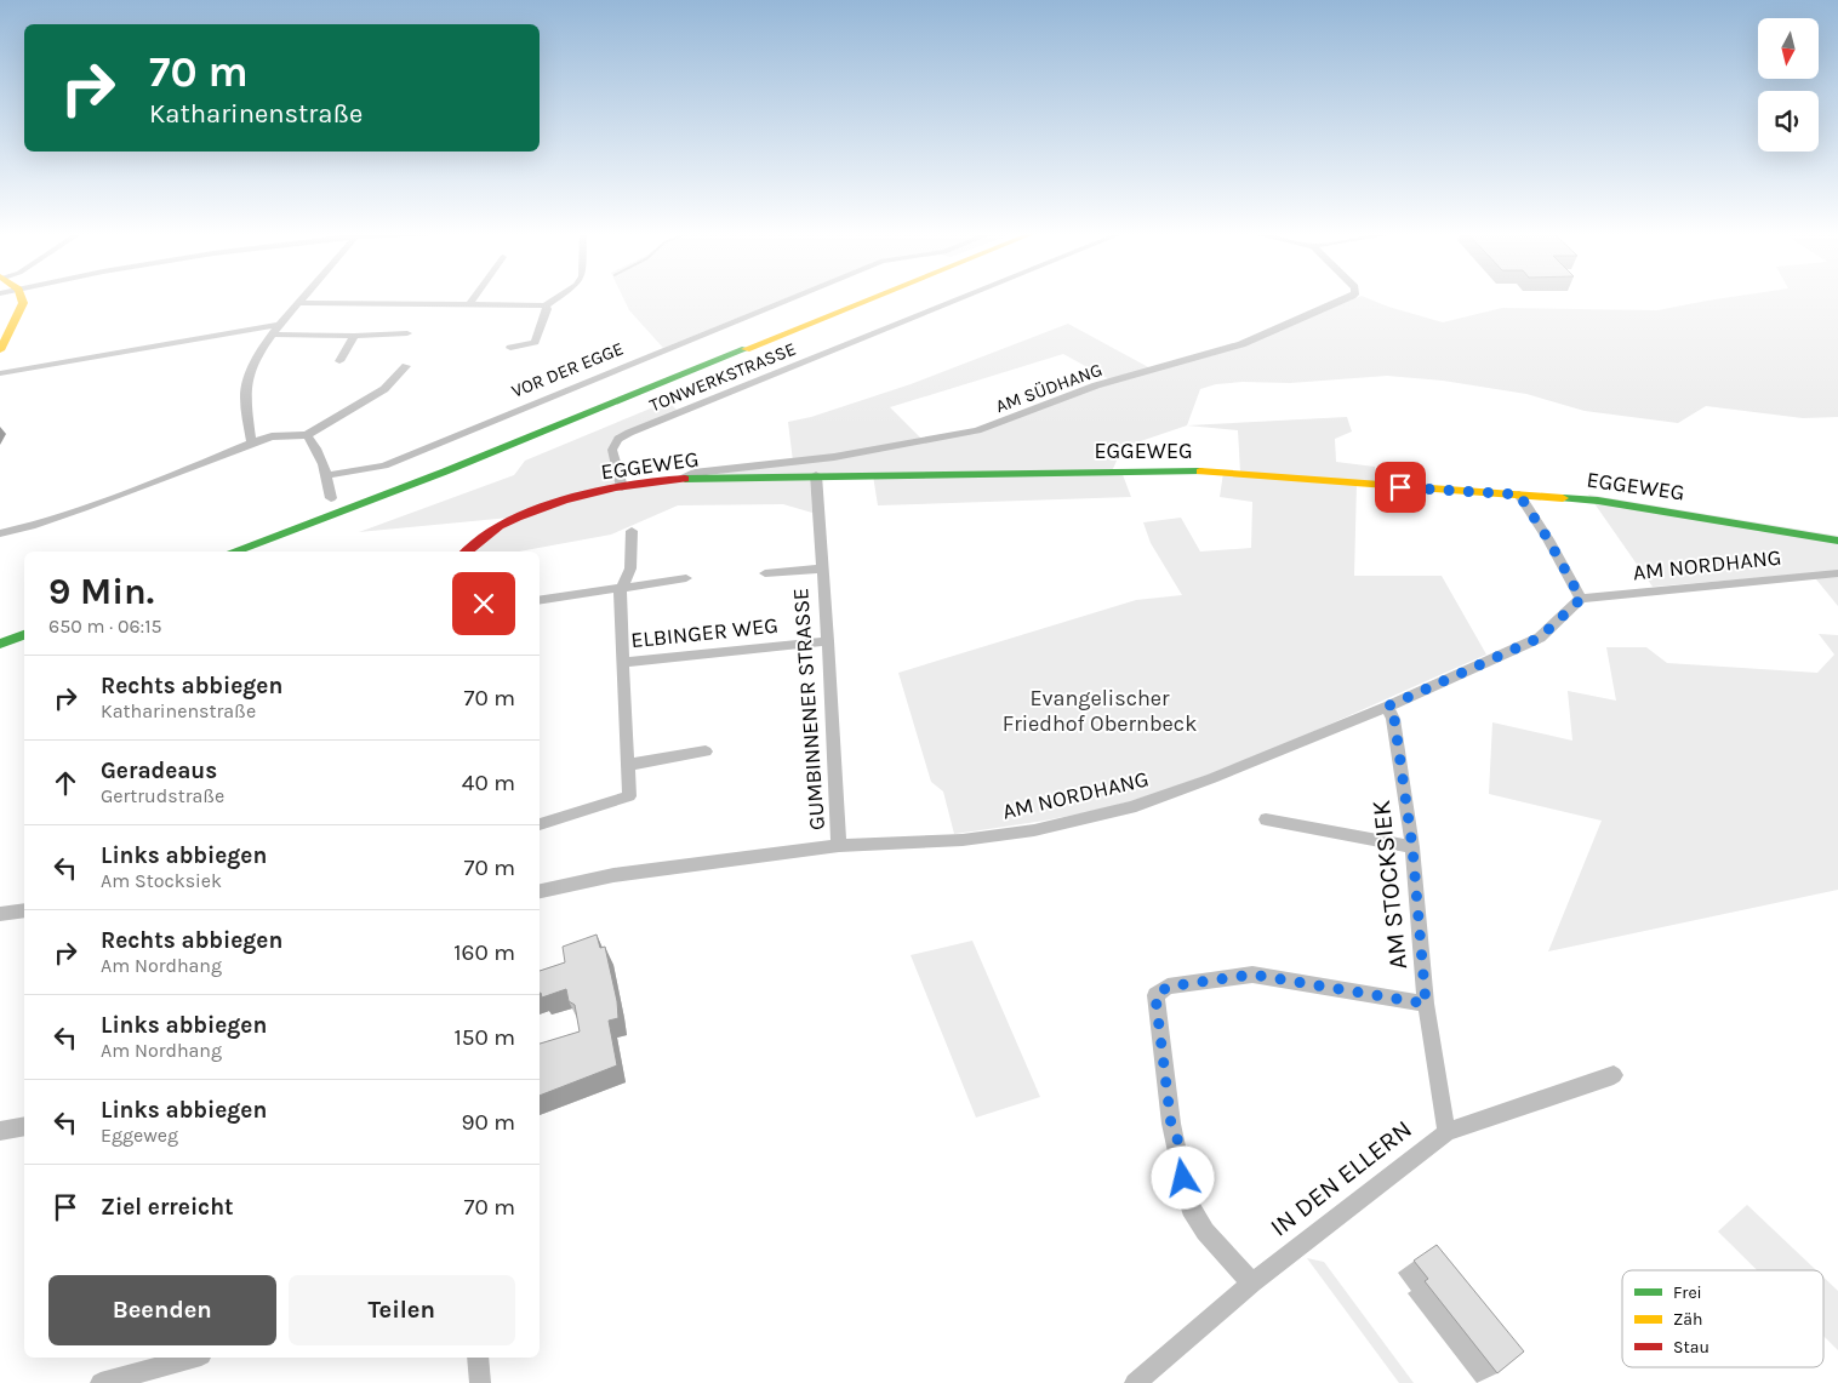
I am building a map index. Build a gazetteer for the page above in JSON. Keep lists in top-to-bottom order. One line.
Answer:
{"streets":{"main road":["EGGEWEG"],"street":["VOR DER EGGE","TONWERKSTRASSE","AM SÜDHANG","AM NORDHANG","ELBINGER WEG","GUMBINNENER STRASSE","AM STOCKSIEK","IN DEN ELLERN"]},"crossings":[["TONWERKSTRASSE","EGGEWEG"],["AM SÜDHANG","EGGEWEG"],["EGGEWEG","GUMBINNENER STRASSE"],["AM NORDHANG","GUMBINNENER STRASSE"],["AM NORDHANG","AM STOCKSIEK"],["ELBINGER WEG","GUMBINNENER STRASSE"],["AM STOCKSIEK","IN DEN ELLERN"]],"parks":["Evangelischer Friedhof Obernbeck"],"legend":["Frei","Zäh","Stau"],"north":"bottom","page":{"turn":["70 m","Katharinenstraße"],"heading":["9 Min.","650 m · 06:15"],"list":[{"name":"Rechts abbiegen","note":"Katharinenstraße","value":"70 m"},{"name":"Geradeaus","note":"Gertrudstraße","value":"40 m"},{"name":"Links abbiegen","note":"Am Stocksiek","value":"70 m"},{"name":"Rechts abbiegen","note":"Am Nordhang","value":"160 m"},{"name":"Links abbiegen","note":"Am Nordhang","value":"150 m"},{"name":"Links abbiegen","note":"Eggeweg","value":"90 m"},{"name":"Ziel erreicht","value":"70 m"}],"buttons":["Beenden","Teilen"]}}
